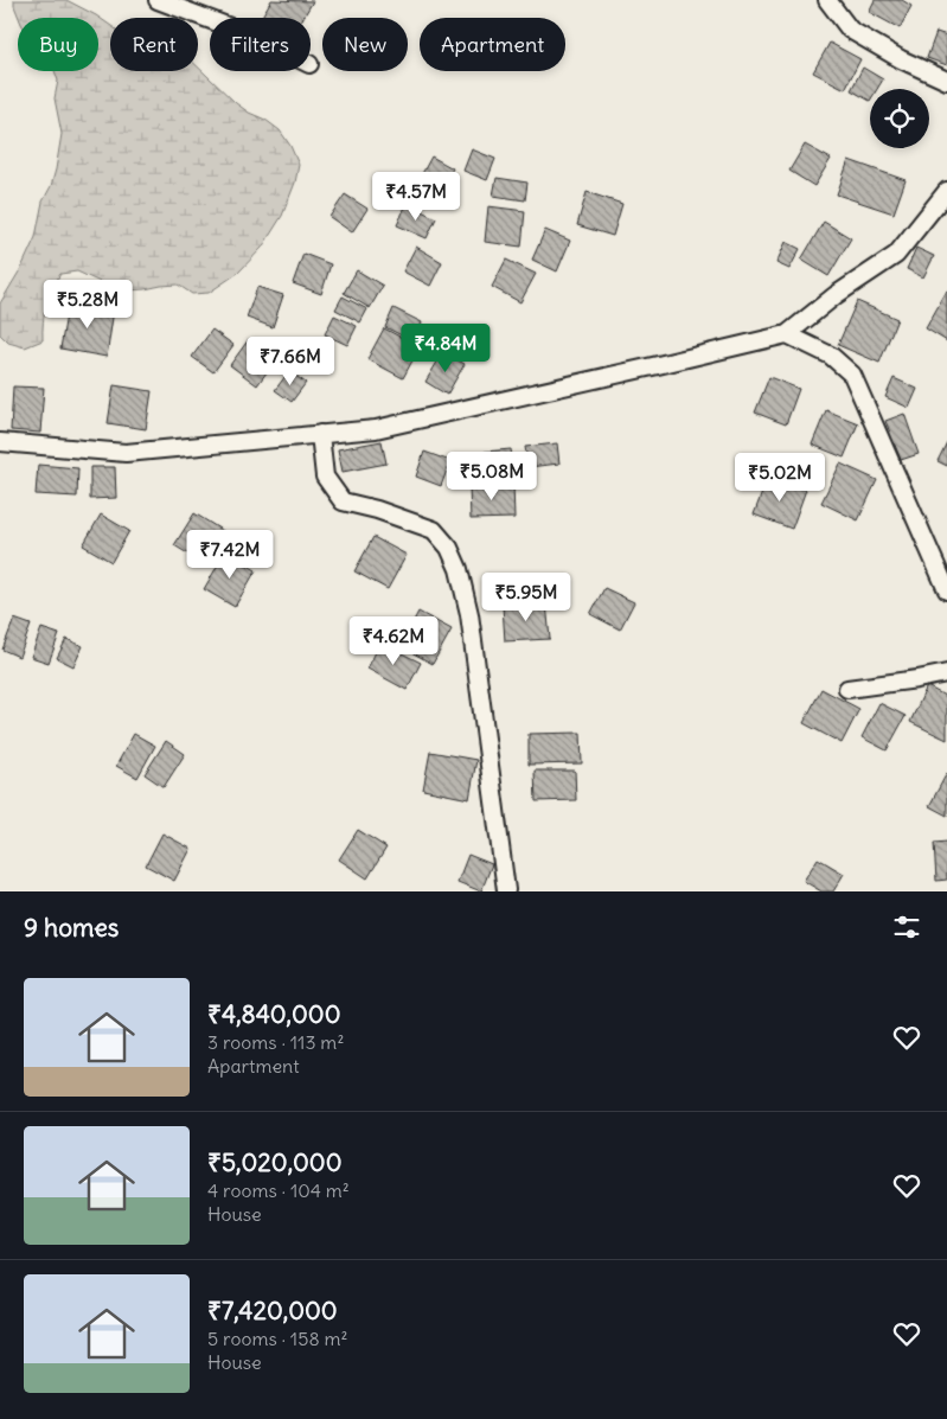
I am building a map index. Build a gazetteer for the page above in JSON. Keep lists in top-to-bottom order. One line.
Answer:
{"page":{"chip":["Buy","Rent","Filters","New","Apartment"],"price":["₹4.57M","₹5.28M","₹4.84M","₹7.66M","₹5.08M","₹5.02M","₹7.42M","₹5.95M","₹4.62M"],"heading":"9 homes","list":[{"name":"₹4,840,000","note":"3 rooms · 113 m² · Apartment"},{"name":"₹5,020,000","note":"4 rooms · 104 m² · House"},{"name":"₹7,420,000","note":"5 rooms · 158 m² · House"}]}}
